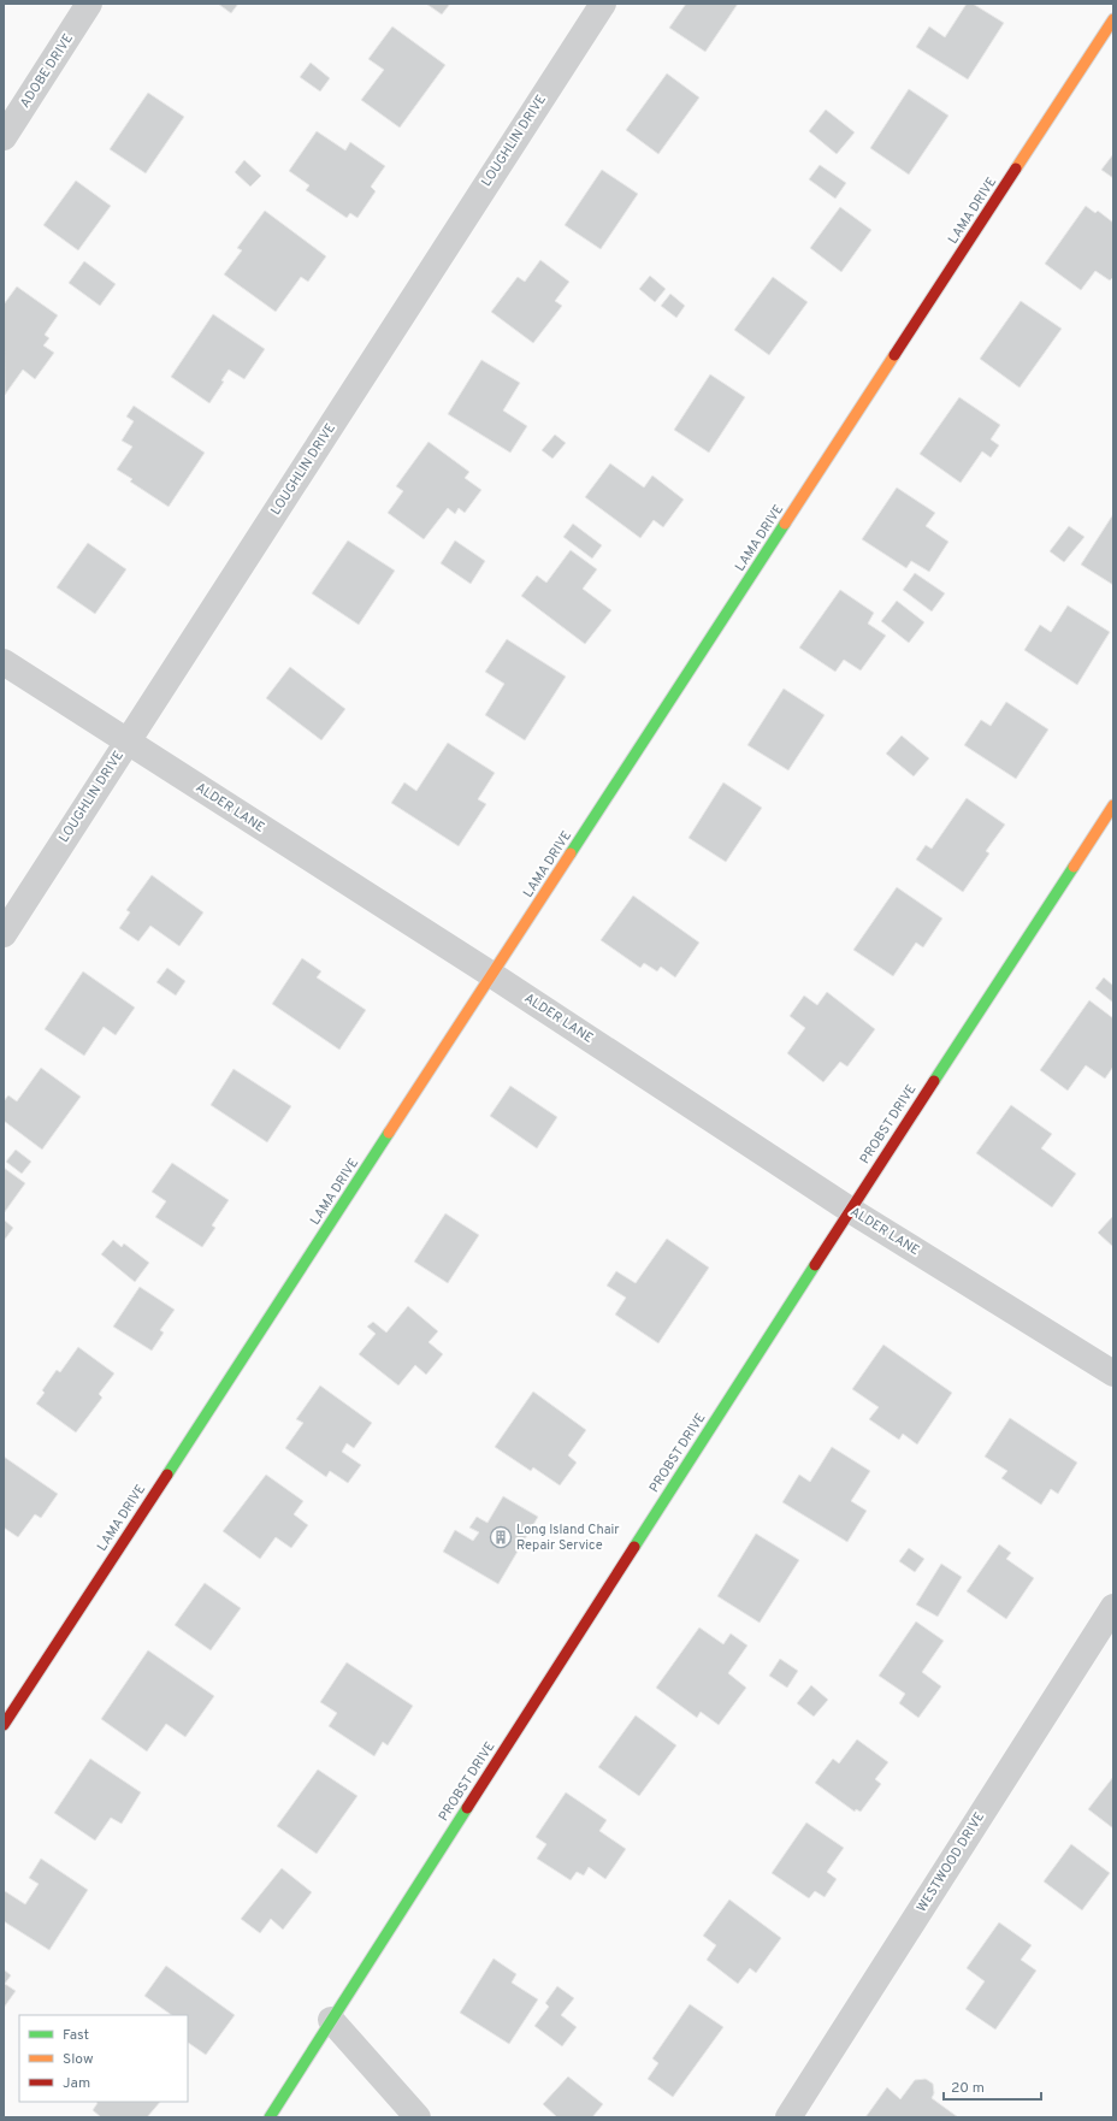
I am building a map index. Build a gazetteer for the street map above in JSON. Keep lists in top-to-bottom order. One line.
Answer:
{"streets":{"street":["ADOBE DRIVE","LOUGHLIN DRIVE","LAMA DRIVE","ALDER LANE","PROBST DRIVE","WESTWOOD DRIVE"]},"crossings":[["LOUGHLIN DRIVE","ALDER LANE"],["LAMA DRIVE","ALDER LANE"],["ALDER LANE","PROBST DRIVE"]],"places":{"building":["Long Island Chair Repair Service"]},"legend":["Fast","Slow","Jam"],"scale_bar":"20 m"}
